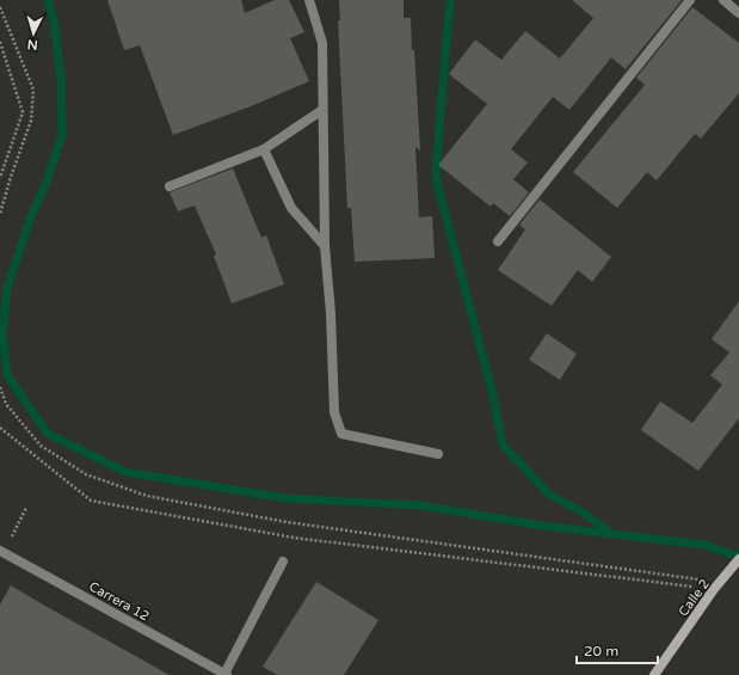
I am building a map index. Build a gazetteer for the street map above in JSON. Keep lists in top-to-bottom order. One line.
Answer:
{"streets":{"street":["Calle 2","Carrera 12"]},"scale_bar":"20 m","north":"bottom"}
